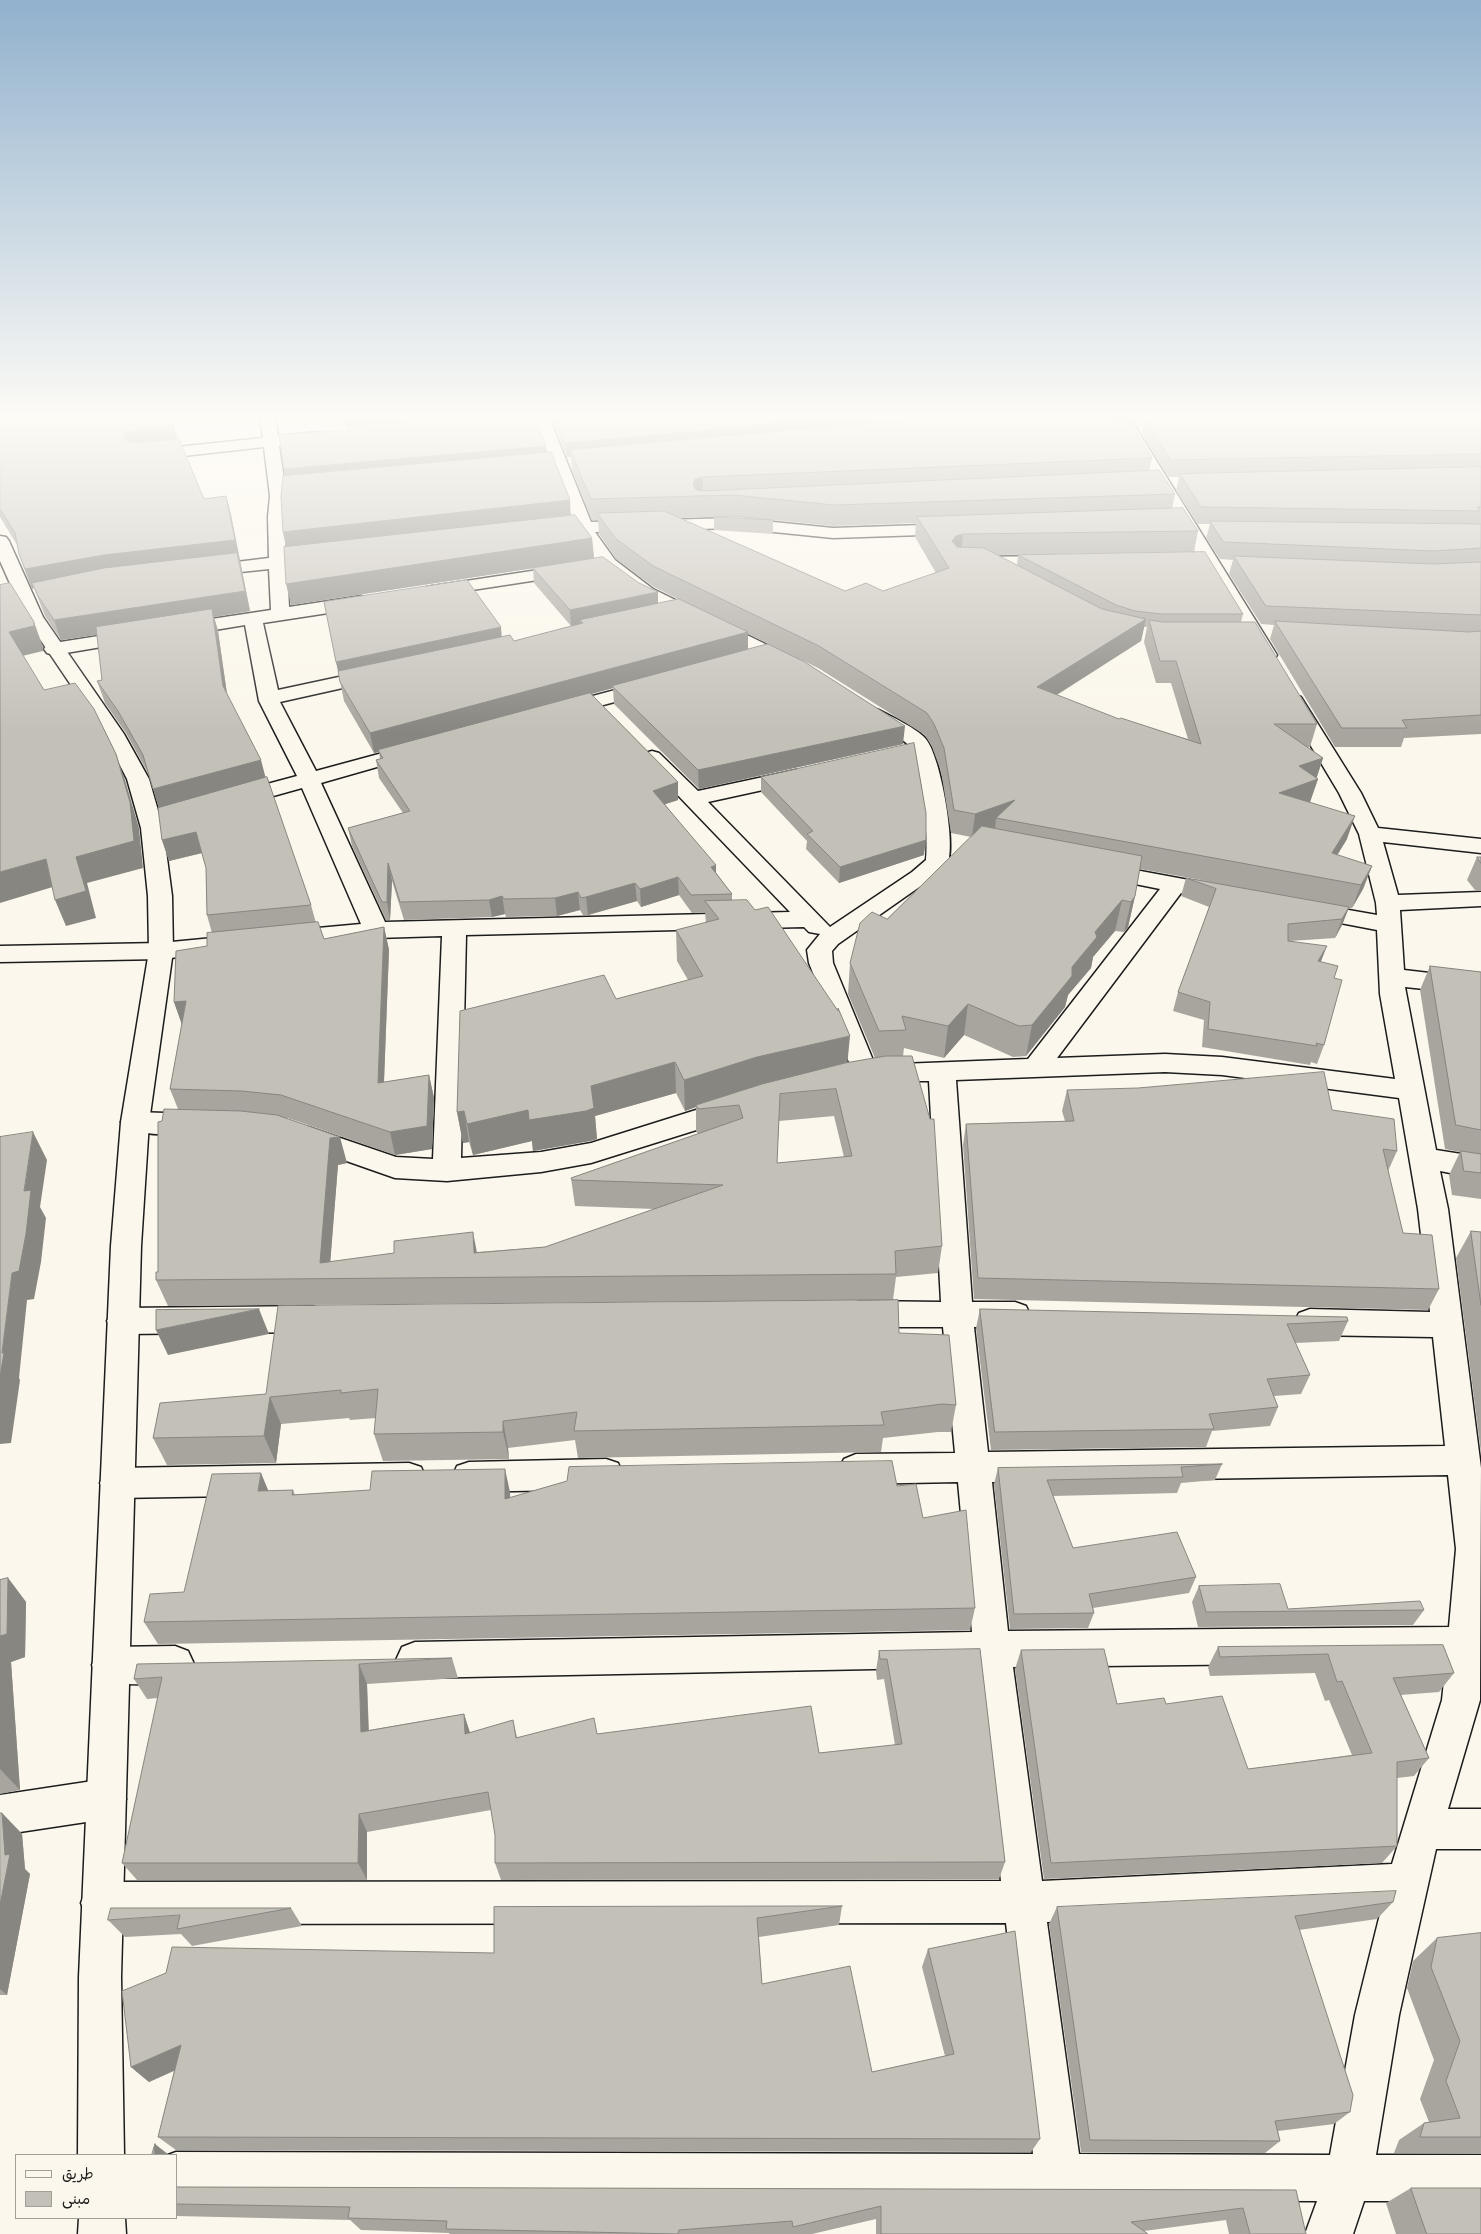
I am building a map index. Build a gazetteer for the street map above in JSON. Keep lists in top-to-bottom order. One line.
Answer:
{"legend":["طريق","مبنى"]}
